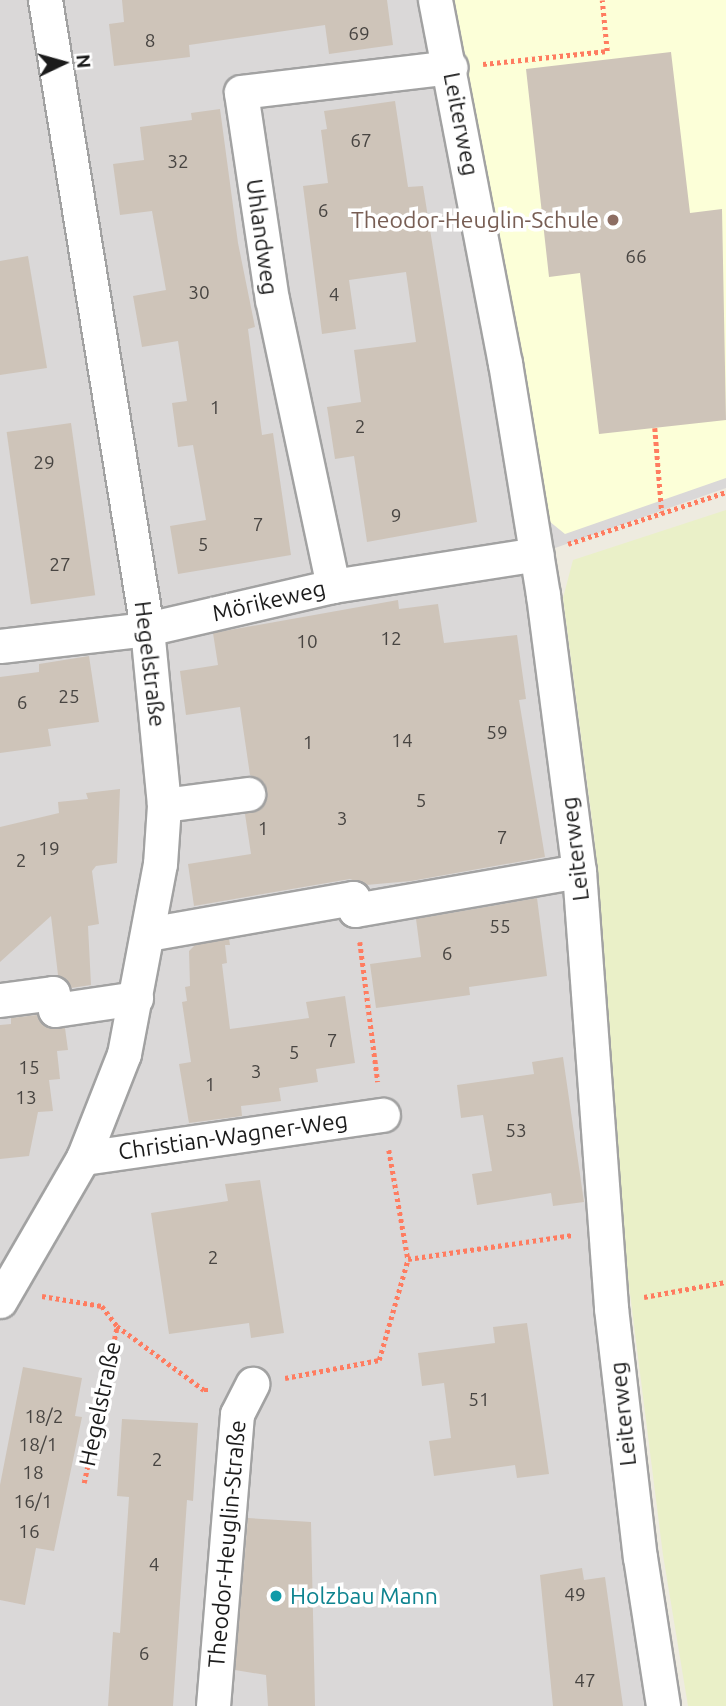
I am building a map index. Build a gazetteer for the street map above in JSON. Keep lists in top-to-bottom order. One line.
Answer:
{"streets":{"street":["Leiterweg","Uhlandweg","Mörikeweg","Hegelstraße","Christian-Wagner-Weg","Theodor-Heuglin-Straße"]},"crossings":[["Leiterweg","Uhlandweg"],["Leiterweg","Mörikeweg"],["Uhlandweg","Mörikeweg"],["Mörikeweg","Hegelstraße"],["Hegelstraße","Christian-Wagner-Weg"]],"places":["Theodor-Heuglin-Schule","Holzbau Mann"],"house_numbers":["69","8","67","32","6","66","30","4","1","2","29","9","7","5","27","12","10","25","6","59","14","1","5","3","1","7","19","2","55","6","7","5","15","3","1","13","53","2","51","18/2","18/1","2","18","16/1","16","4","49","6","47"],"north":"right"}
